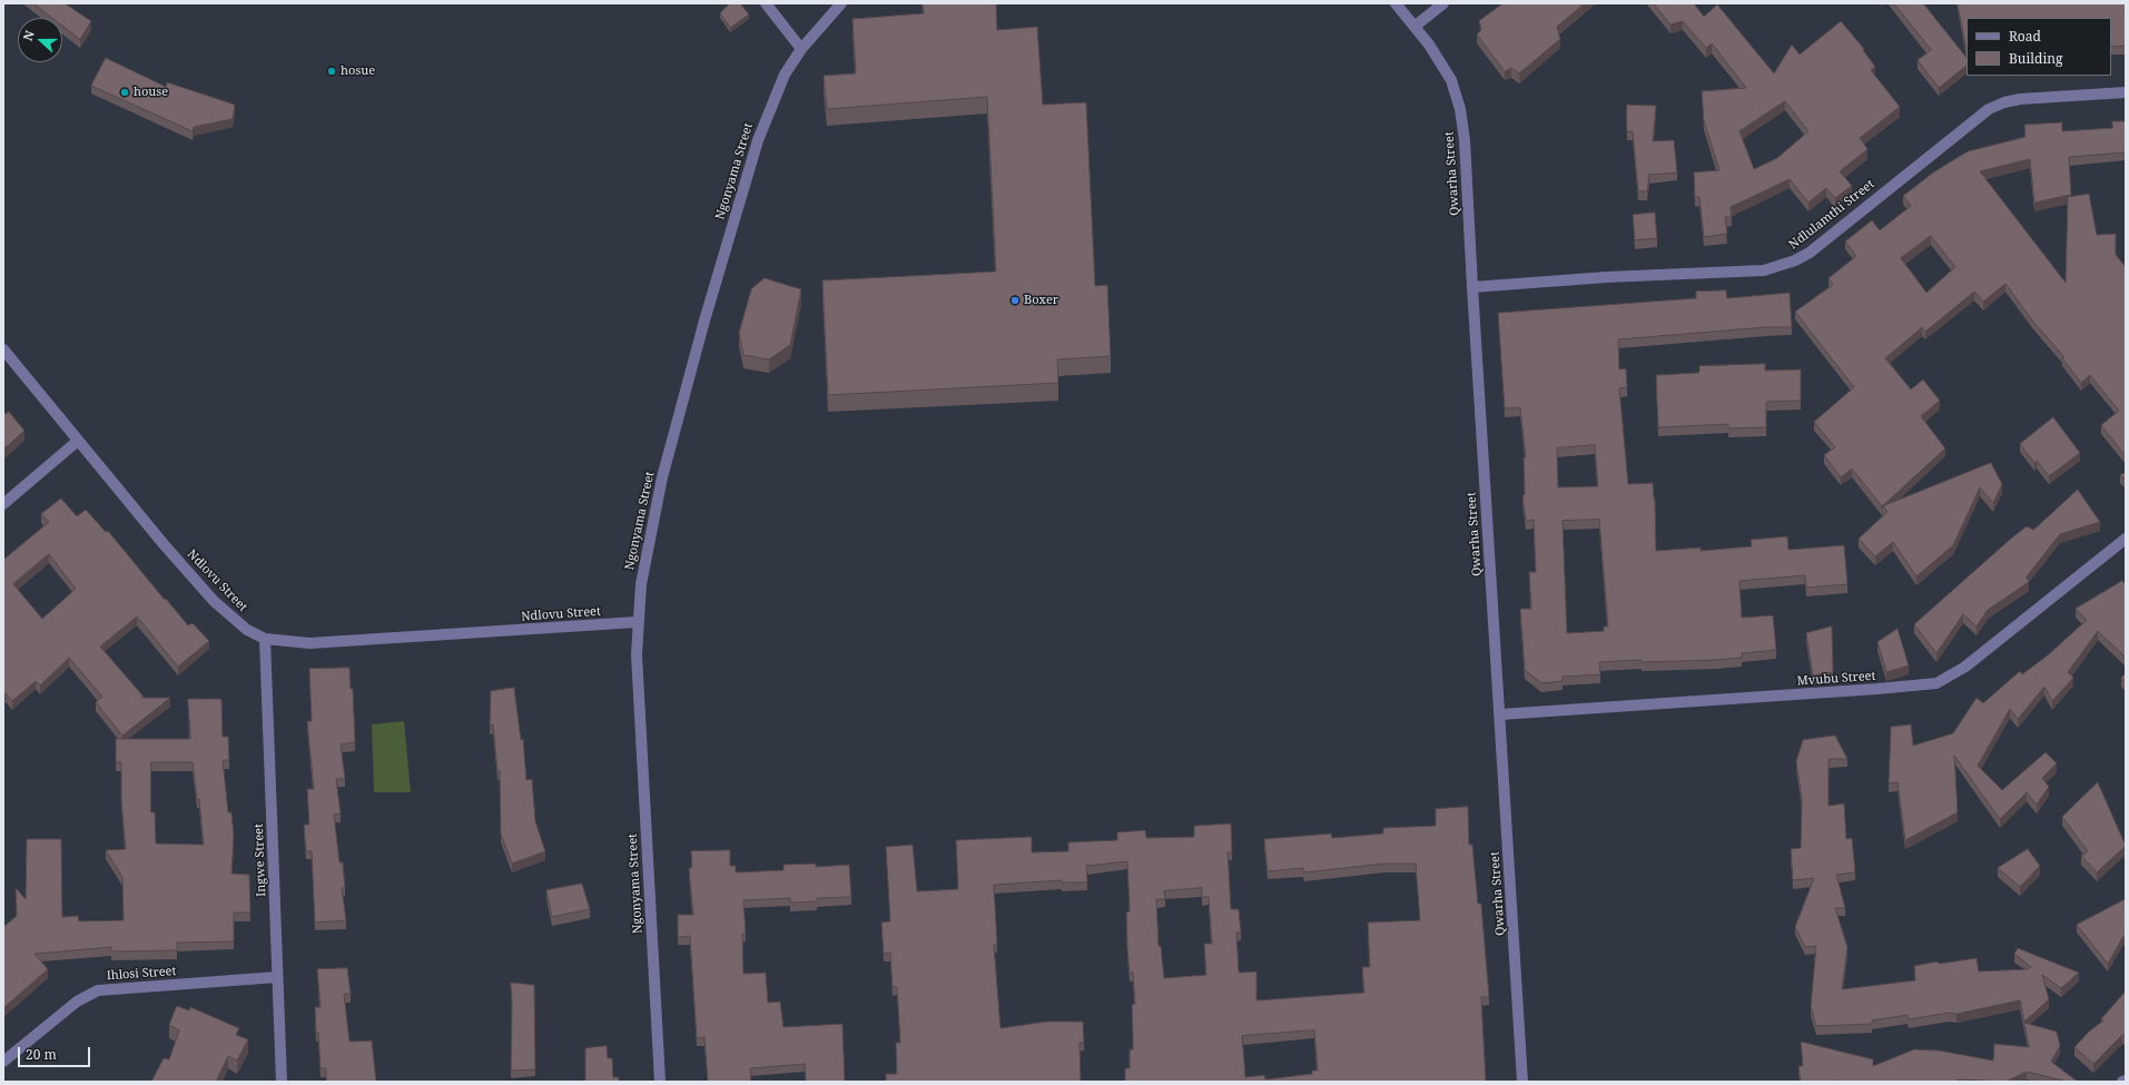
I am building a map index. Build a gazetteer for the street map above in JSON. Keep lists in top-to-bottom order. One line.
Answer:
{"streets":{"street":["Ngonyama Street","Qwarha Street","Ndlulamthi Street","Ndlovu Street","Mvubu Street","Ingwe Street","Ihlosi Street"]},"crossings":[["Ngonyama Street","Ndlovu Street"],["Qwarha Street","Ndlulamthi Street"],["Qwarha Street","Mvubu Street"],["Ndlovu Street","Ingwe Street"],["Ingwe Street","Ihlosi Street"]],"places":["hosue","house","Boxer"],"legend":["Road","Building"],"scale_bar":"20 m","north":"left"}
